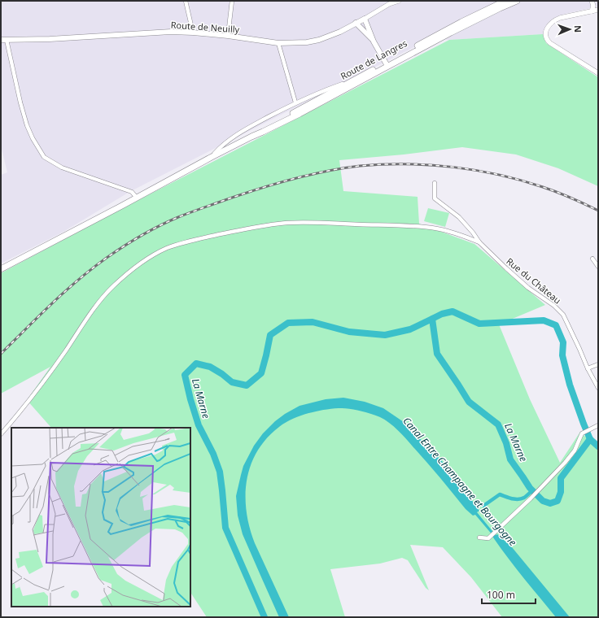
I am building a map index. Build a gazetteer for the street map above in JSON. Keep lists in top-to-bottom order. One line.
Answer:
{"streets":{"main road":["Route de Neuilly","Route de Langres"],"street":["Rue du Château"]},"water":["La Marne","Canal Entre Champagne et Bourgogne"],"scale_bar":"100 m","north":"right"}
